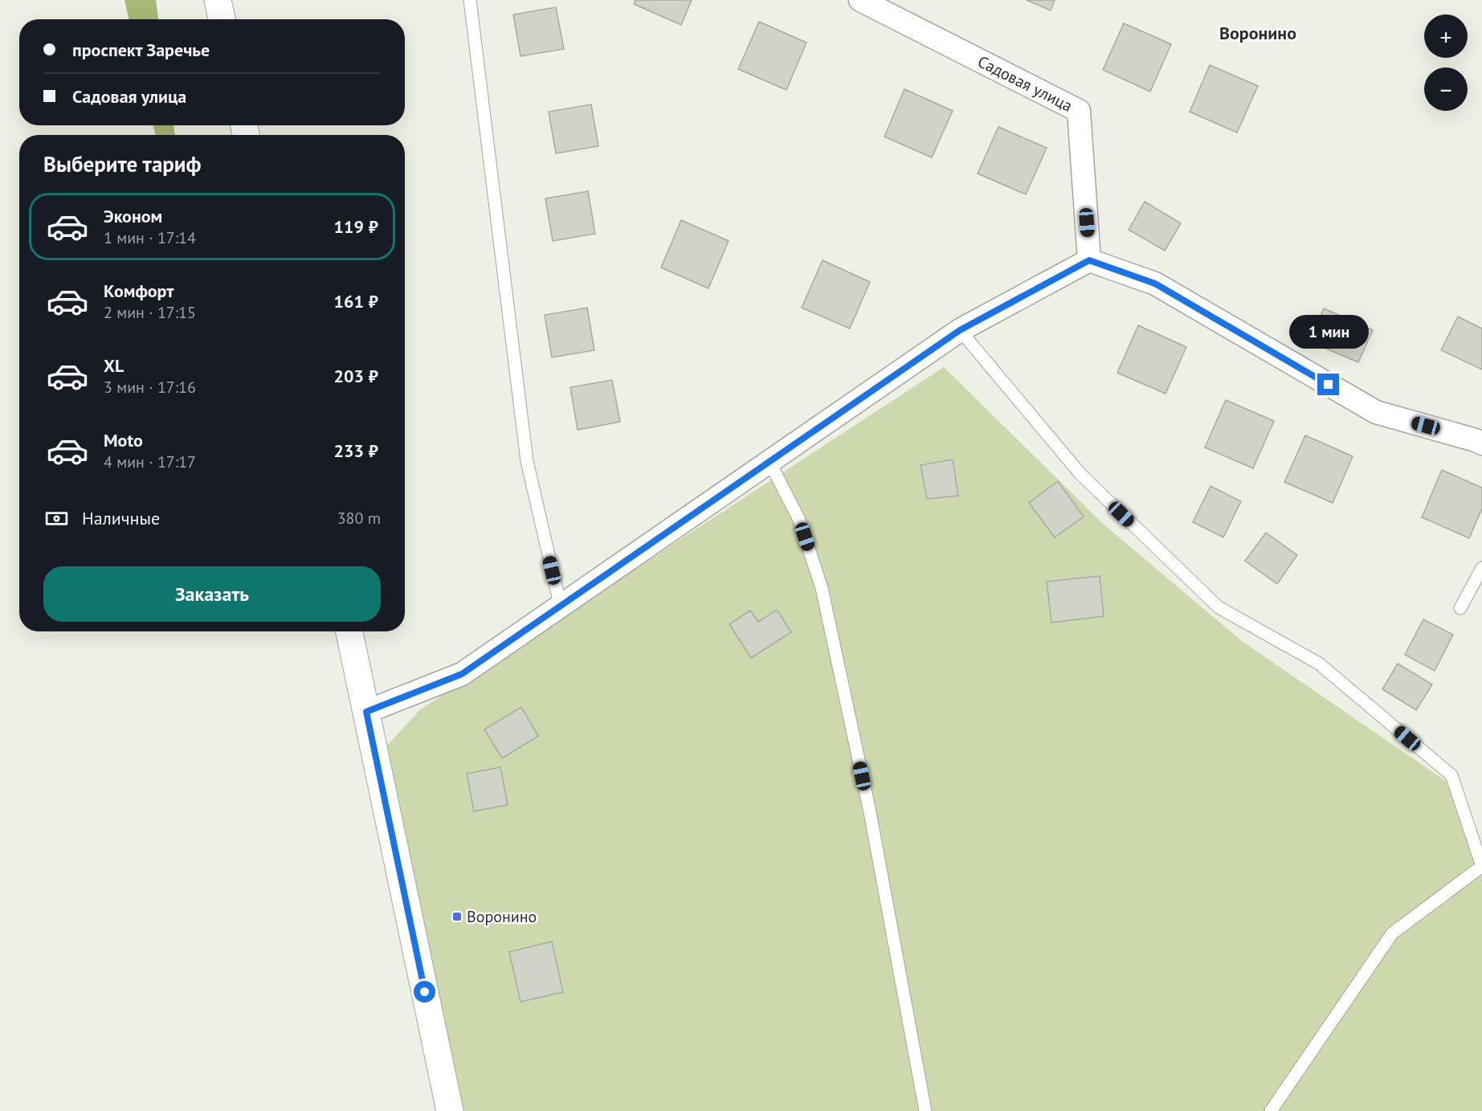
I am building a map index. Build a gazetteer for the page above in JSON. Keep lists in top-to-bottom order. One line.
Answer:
{"streets":{"street":["Садовая улица"]},"districts":["Воронино"],"places":{"transit":["Воронино"]},"page":{"map_buttons":["+","−"],"banner":["проспект Заречье","Садовая улица"],"heading":"Выберите тариф","list":[{"name":"Эконом","note":"1 мин · 17:14","value":"119 ₽"},{"name":"Комфорт","note":"2 мин · 17:15","value":"161 ₽"},{"name":"XL","note":"3 мин · 17:16","value":"203 ₽"},{"name":"Moto","note":"4 мин · 17:17","value":"233 ₽"}],"bubble":"1 мин","pay":["Наличные","380 m"],"buttons":"Заказать"}}
